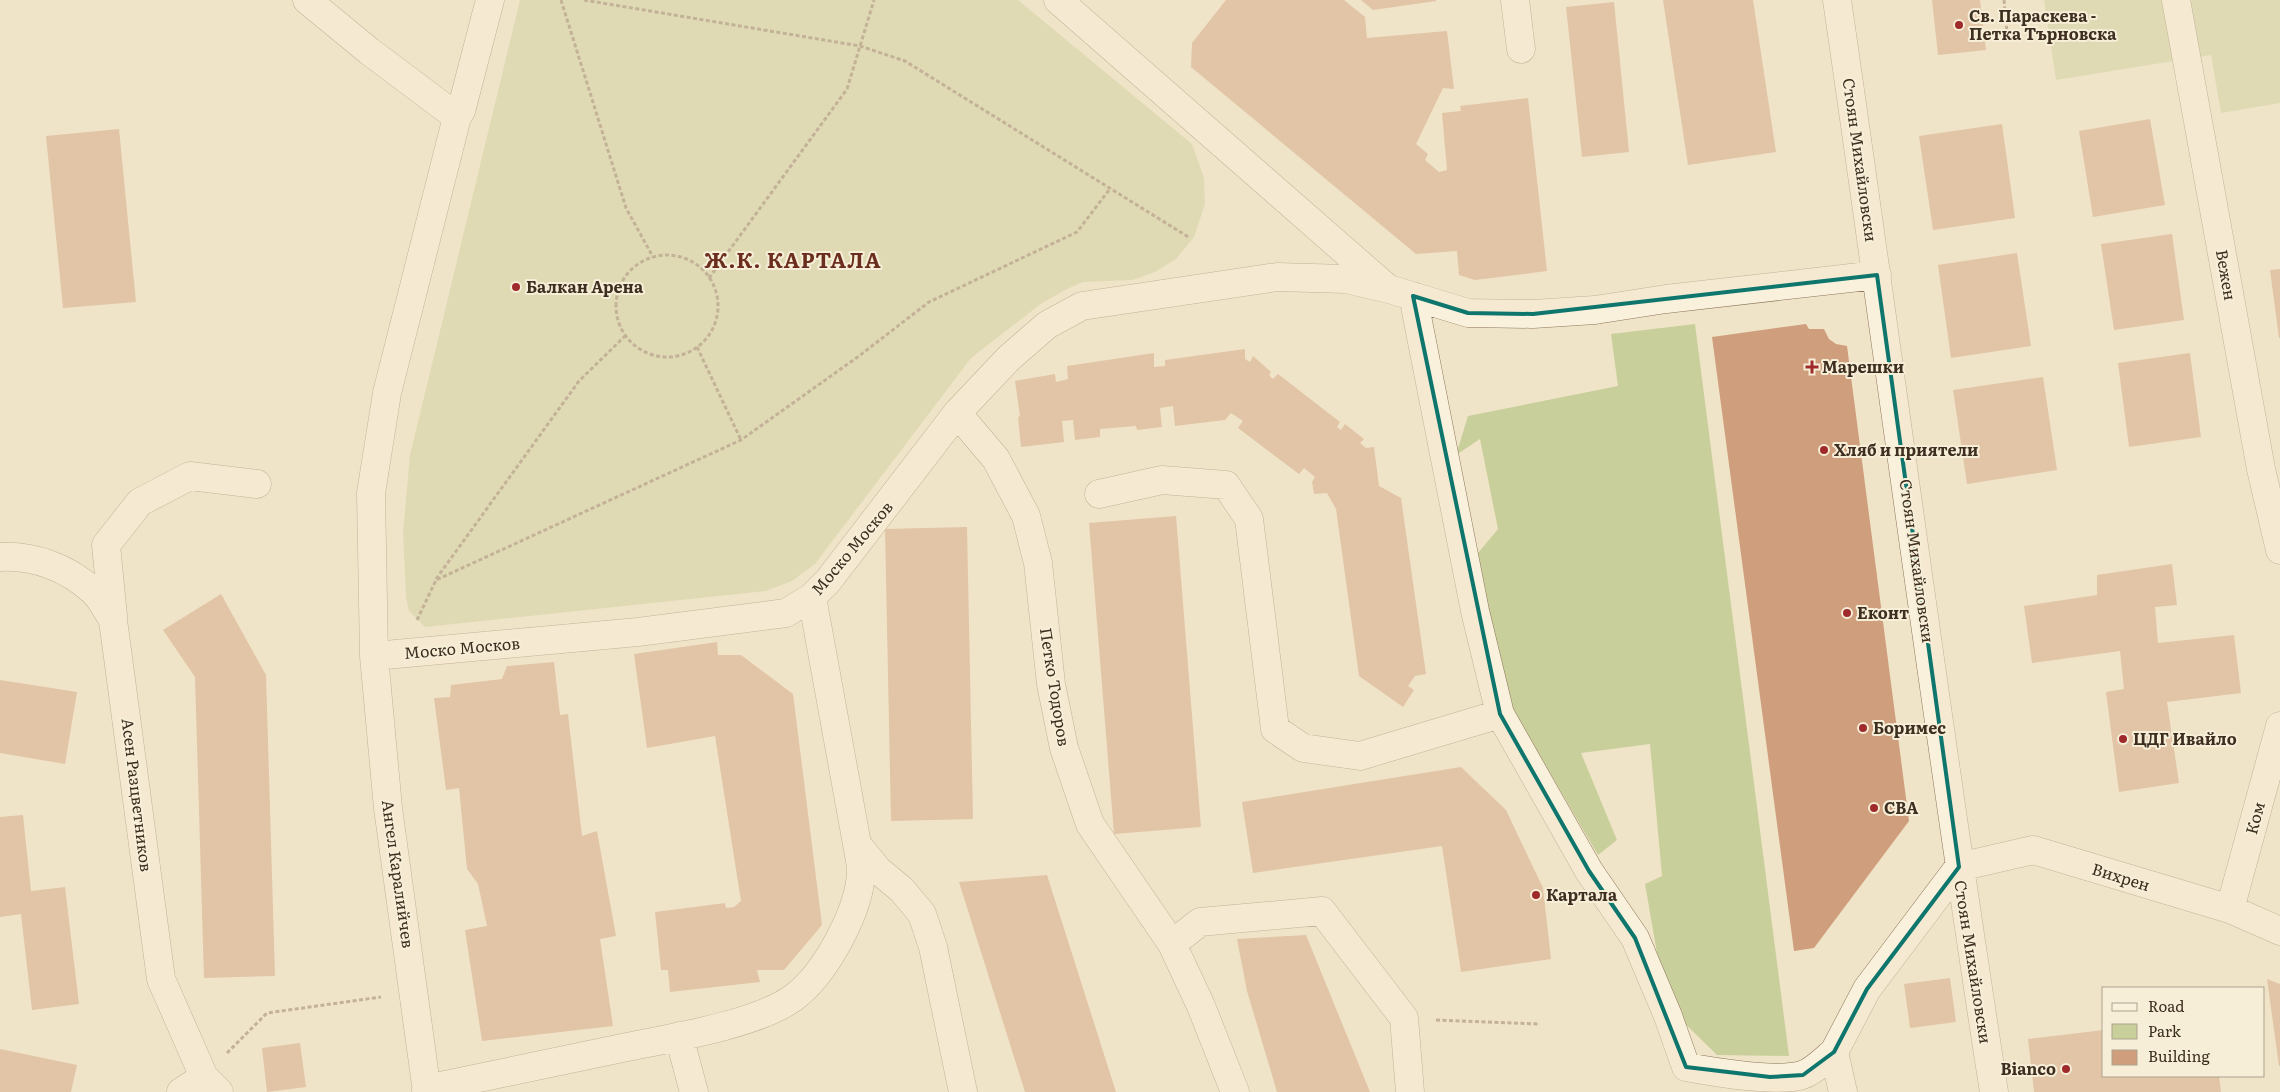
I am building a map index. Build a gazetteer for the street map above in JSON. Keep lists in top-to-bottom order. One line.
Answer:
{"streets":{"street":["Стоян Михайловски","Вежен","Моско Москов","Петко Тодоров","Асен Разцветников","Ком","Ангел Каралийчев","Вихрен"]},"crossings":[["Стоян Михайловски","Моско Москов"],["Стоян Михайловски","Вихрен"],["Моско Москов","Петко Тодоров"],["Моско Москов","Ангел Каралийчев"],["Ком","Вихрен"]],"districts":["Ж.К. КАРТАЛА"],"places":{"other":["Св. Параскева - Петка Търновска","Балкан Арена","Хляб и приятели","Еконт","Боримес","ЦДГ Ивайло","CBA","Картала","Bianco"],"health":["Марешки"]},"legend":["Road","Park","Building"]}
